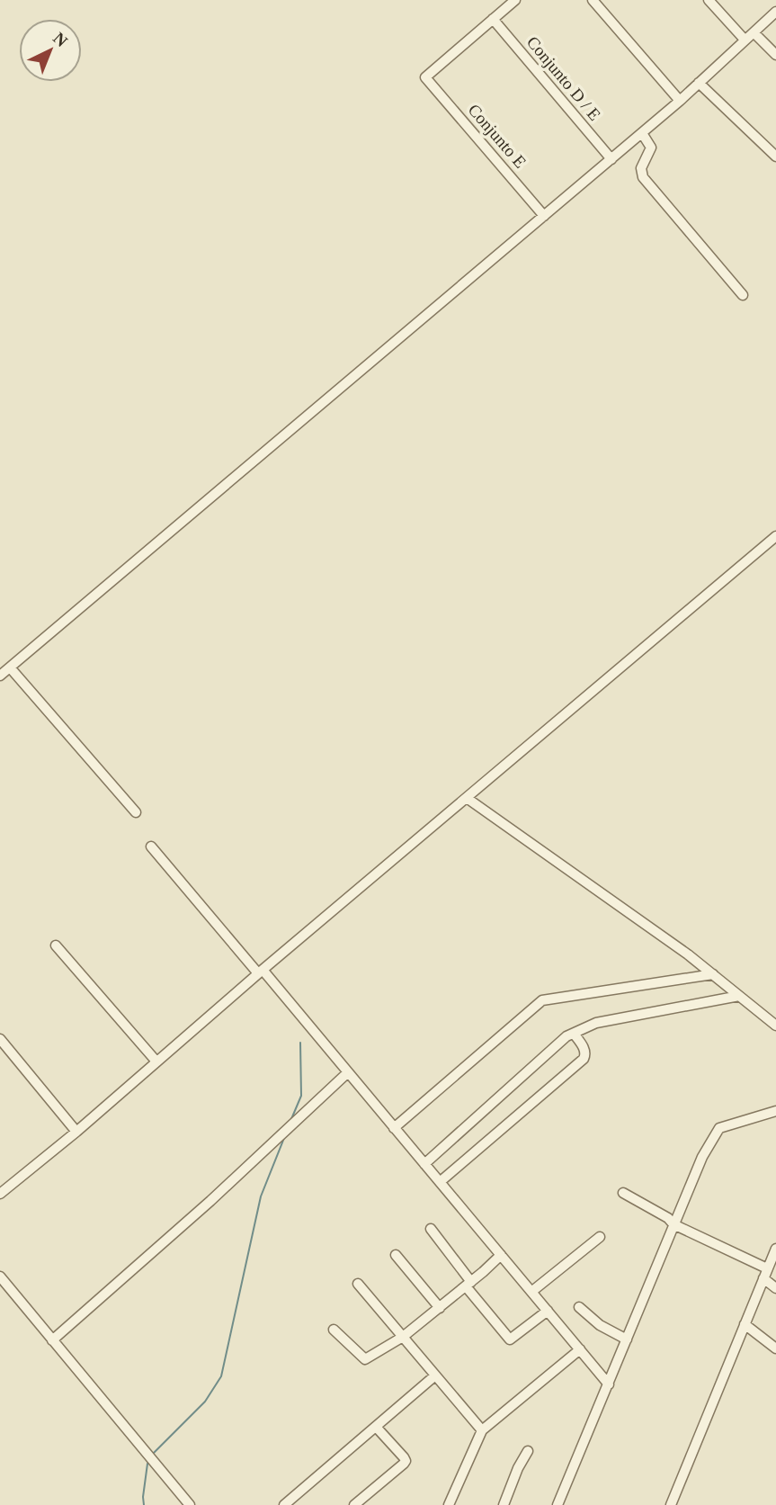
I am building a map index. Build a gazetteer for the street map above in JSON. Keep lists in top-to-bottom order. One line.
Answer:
{"streets":{"street":["Conjunto D / E","Conjunto E"]},"crossings":[["Conjunto D / E","Conjunto E"]],"north":"top right"}
